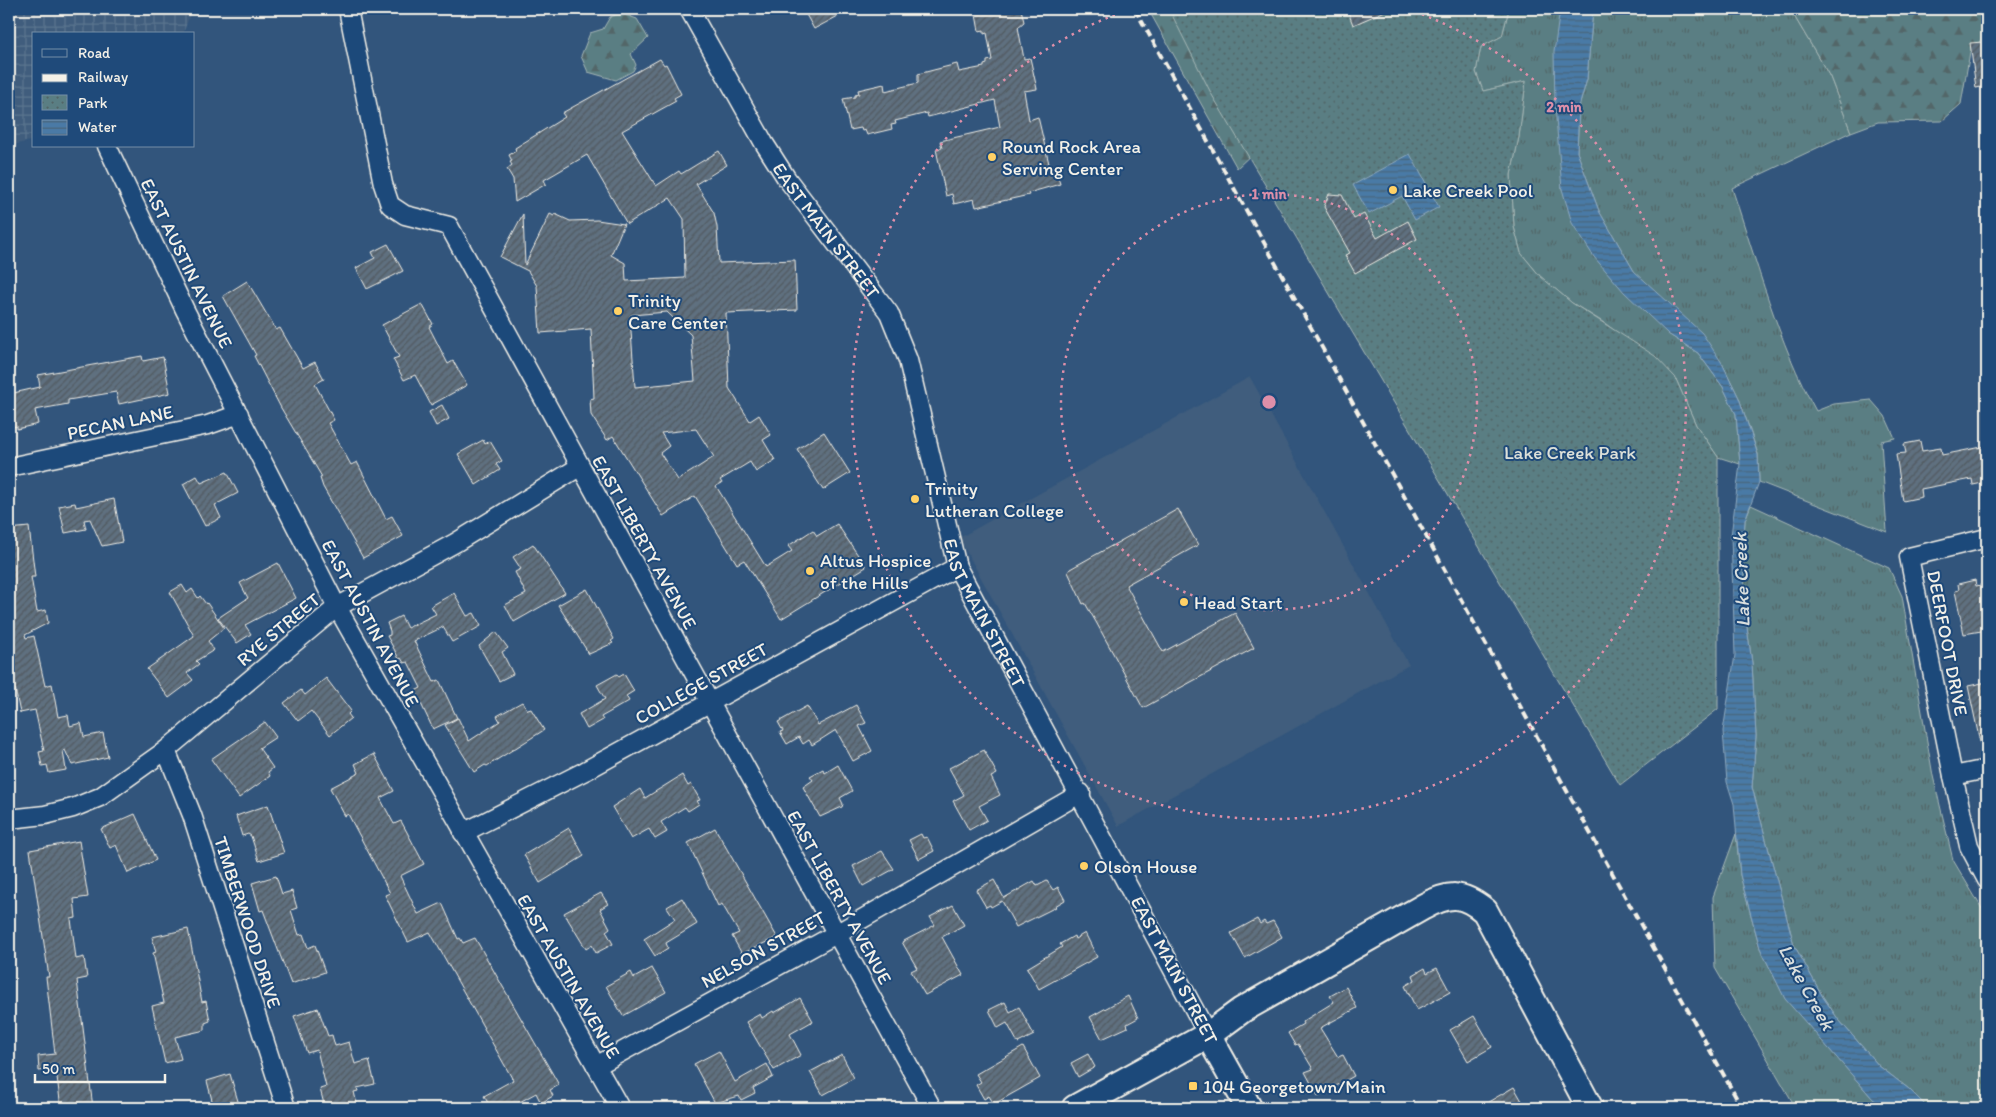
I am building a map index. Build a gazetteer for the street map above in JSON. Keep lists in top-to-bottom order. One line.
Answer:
{"streets":{"street":["EAST MAIN STREET","EAST AUSTIN AVENUE","PECAN LANE","EAST LIBERTY AVENUE","RYE STREET","DEERFOOT DRIVE","COLLEGE STREET","TIMBERWOOD DRIVE","NELSON STREET"]},"crossings":[["EAST MAIN STREET","COLLEGE STREET"],["EAST MAIN STREET","NELSON STREET"],["EAST AUSTIN AVENUE","PECAN LANE"],["EAST AUSTIN AVENUE","RYE STREET"],["EAST AUSTIN AVENUE","COLLEGE STREET"],["EAST AUSTIN AVENUE","NELSON STREET"],["EAST LIBERTY AVENUE","RYE STREET"],["EAST LIBERTY AVENUE","COLLEGE STREET"],["EAST LIBERTY AVENUE","NELSON STREET"],["RYE STREET","TIMBERWOOD DRIVE"]],"water":["Lake Creek"],"parks":["Lake Creek Park"],"places":{"other":["Round Rock Area Serving Center","Lake Creek Pool","Trinity Care Center","Trinity Lutheran College","Altus Hospice of the Hills","Head Start","Olson House"],"transit":["104 Georgetown/Main"]},"legend":["Road","Railway","Park","Water"],"scale_bar":"50 m","rings":["2 min","1 min"]}
